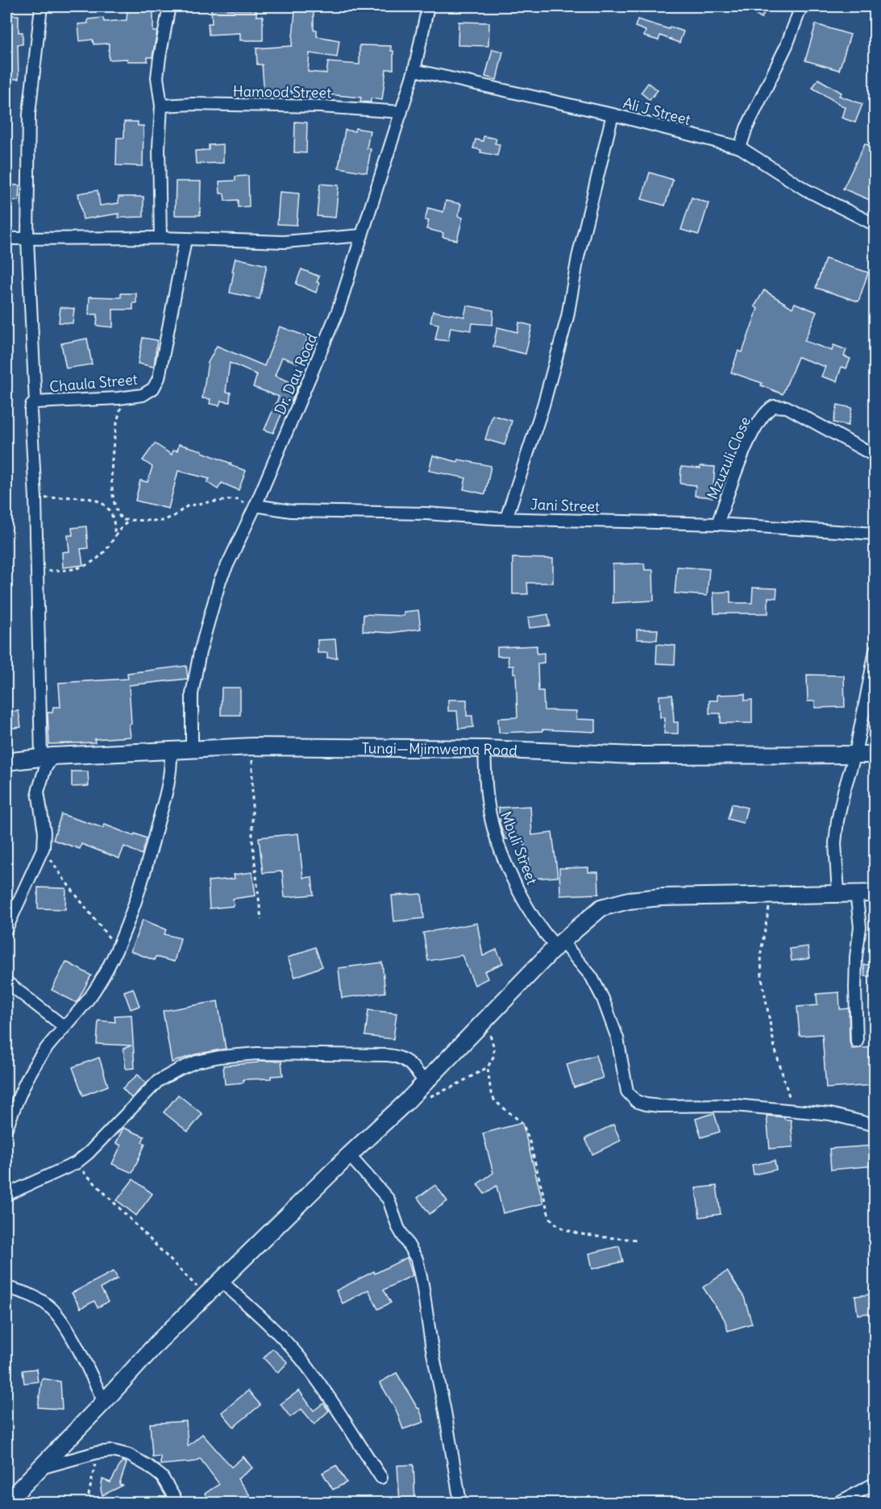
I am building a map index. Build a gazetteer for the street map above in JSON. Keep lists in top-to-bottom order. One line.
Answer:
{"streets":{"street":["Hamood Street","Ali J Street","Dr. Dau Road","Chaula Street","Mzuzuli Close","Jani Street","Tungi—Mjimwema Road","Mbuli Street"]},"crossings":[["Hamood Street","Dr. Dau Road"],["Ali J Street","Dr. Dau Road"],["Dr. Dau Road","Jani Street"],["Dr. Dau Road","Tungi—Mjimwema Road"],["Chaula Street","Tungi—Mjimwema Road"],["Mzuzuli Close","Jani Street"],["Tungi—Mjimwema Road","Mbuli Street"]]}
